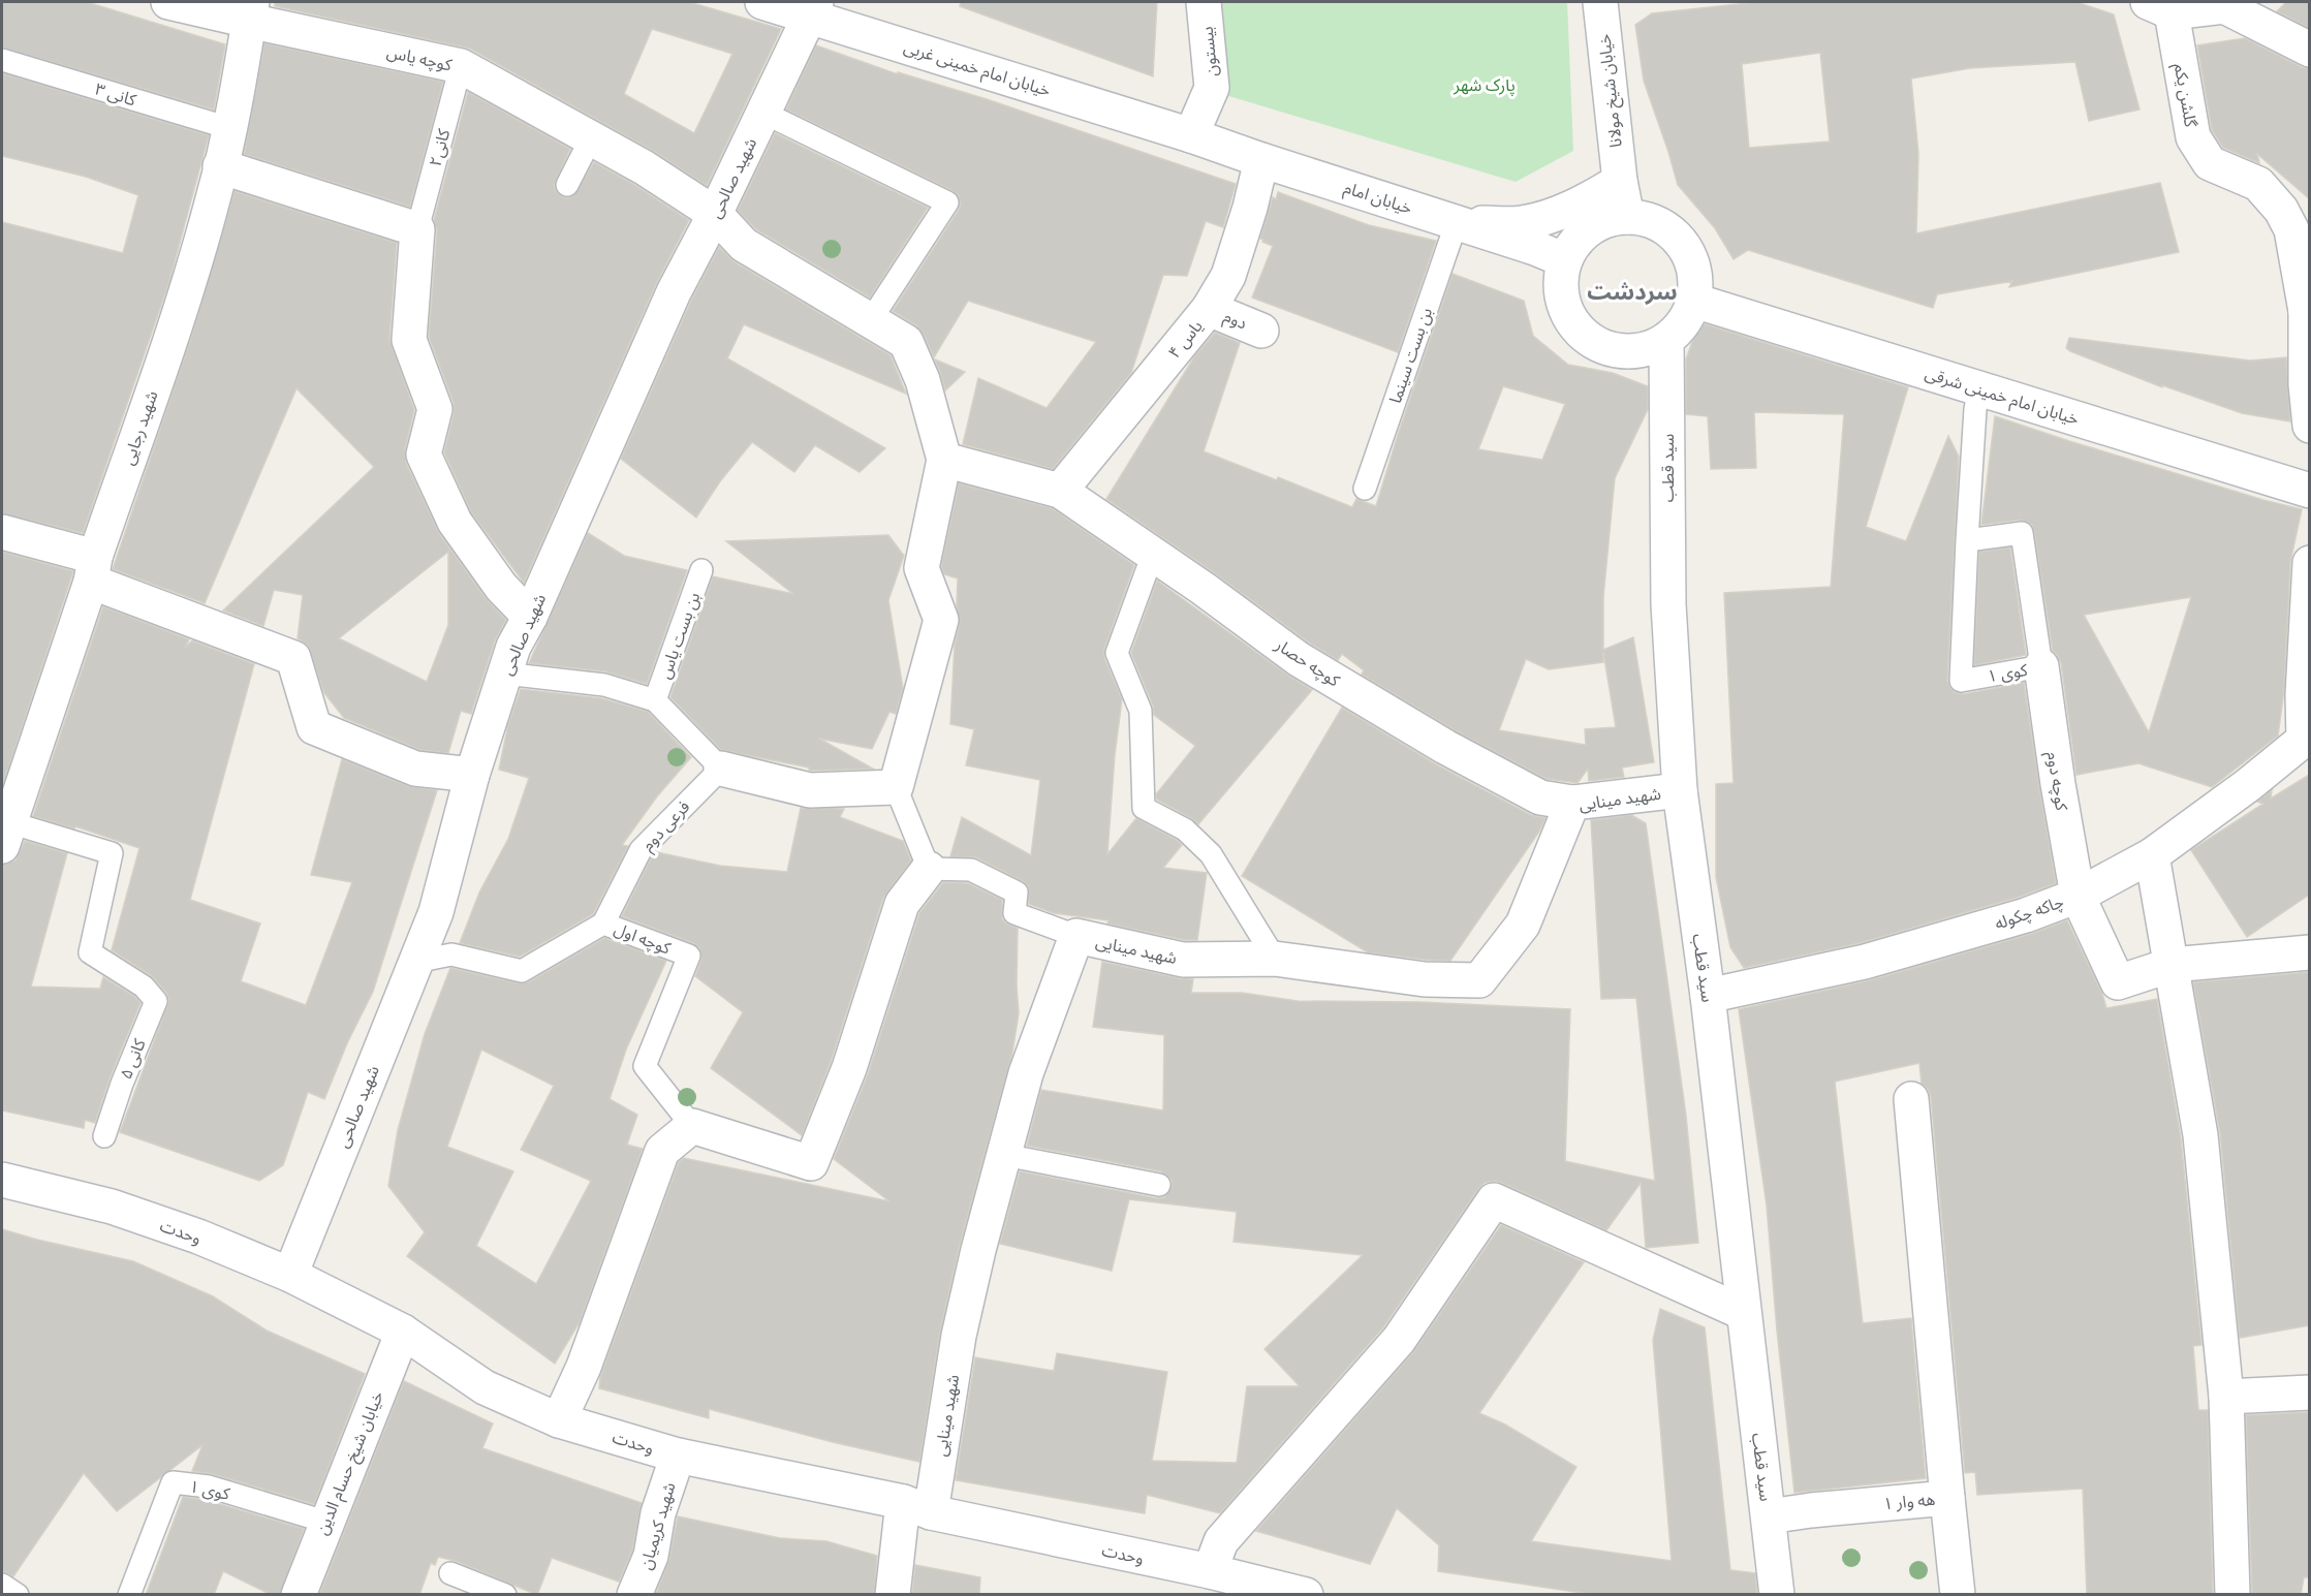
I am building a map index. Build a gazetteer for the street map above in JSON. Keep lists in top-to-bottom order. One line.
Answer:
{"streets":{"street":["بیستون","کوچه یاس","خیابان امام خمینی غربی","خیابان شیخ مولانا","گلشن یکم","شهید صالحی","خیابان امام","دوم","یاس ۴","خیابان امام خمینی شرقی","شهید رجایی","سید قطب","کوچه حصار","کوچه دوم","شهید مینایی","چاکه چکوله","وحدت","خیابان شیخ حسام الدین","هه وار ۱","شهید کریمیان"],"lane":["کانی ۳","کانی۲","بن بست سینما","بن بست یاس","کوی ۱","فرعی دوم","کوچه اول","کانی ۵"]},"crossings":[["بیستون","خیابان امام خمینی غربی"],["بیستون","خیابان امام"],["کوچه یاس","کانی۲"],["کوچه یاس","شهید صالحی"],["کوچه یاس","شهید رجایی"],["کوچه یاس","کوچه حصار"],["خیابان امام خمینی غربی","شهید صالحی"],["خیابان امام خمینی غربی","خیابان امام"],["خیابان شیخ مولانا","خیابان امام"],["خیابان شیخ مولانا","خیابان امام خمینی شرقی"],["خیابان شیخ مولانا","سید قطب"],["کانی ۳","شهید رجایی"],["شهید صالحی","کوچه اول"],["شهید صالحی","وحدت"],["خیابان امام","یاس ۴"],["خیابان امام","بن بست سینما"],["خیابان امام","خیابان امام خمینی شرقی"],["خیابان امام","سید قطب"],["دوم","یاس ۴"],["یاس ۴","کوچه حصار"],["خیابان امام خمینی شرقی","سید قطب"],["خیابان امام خمینی شرقی","کوی ۱"],["شهید رجایی","کانی ۵"],["سید قطب","شهید مینایی"],["سید قطب","چاکه چکوله"],["سید قطب","هه وار ۱"],["کوچه حصار","شهید مینایی"],["کوی ۱","کوچه دوم"],["کوی ۱","خیابان شیخ حسام الدین"],["کوچه دوم","چاکه چکوله"],["شهید مینایی","وحدت"],["فرعی دوم","کوچه اول"],["وحدت","خیابان شیخ حسام الدین"],["وحدت","شهید کریمیان"]],"districts":["سردشت"],"parks":["پارک شهر"]}
